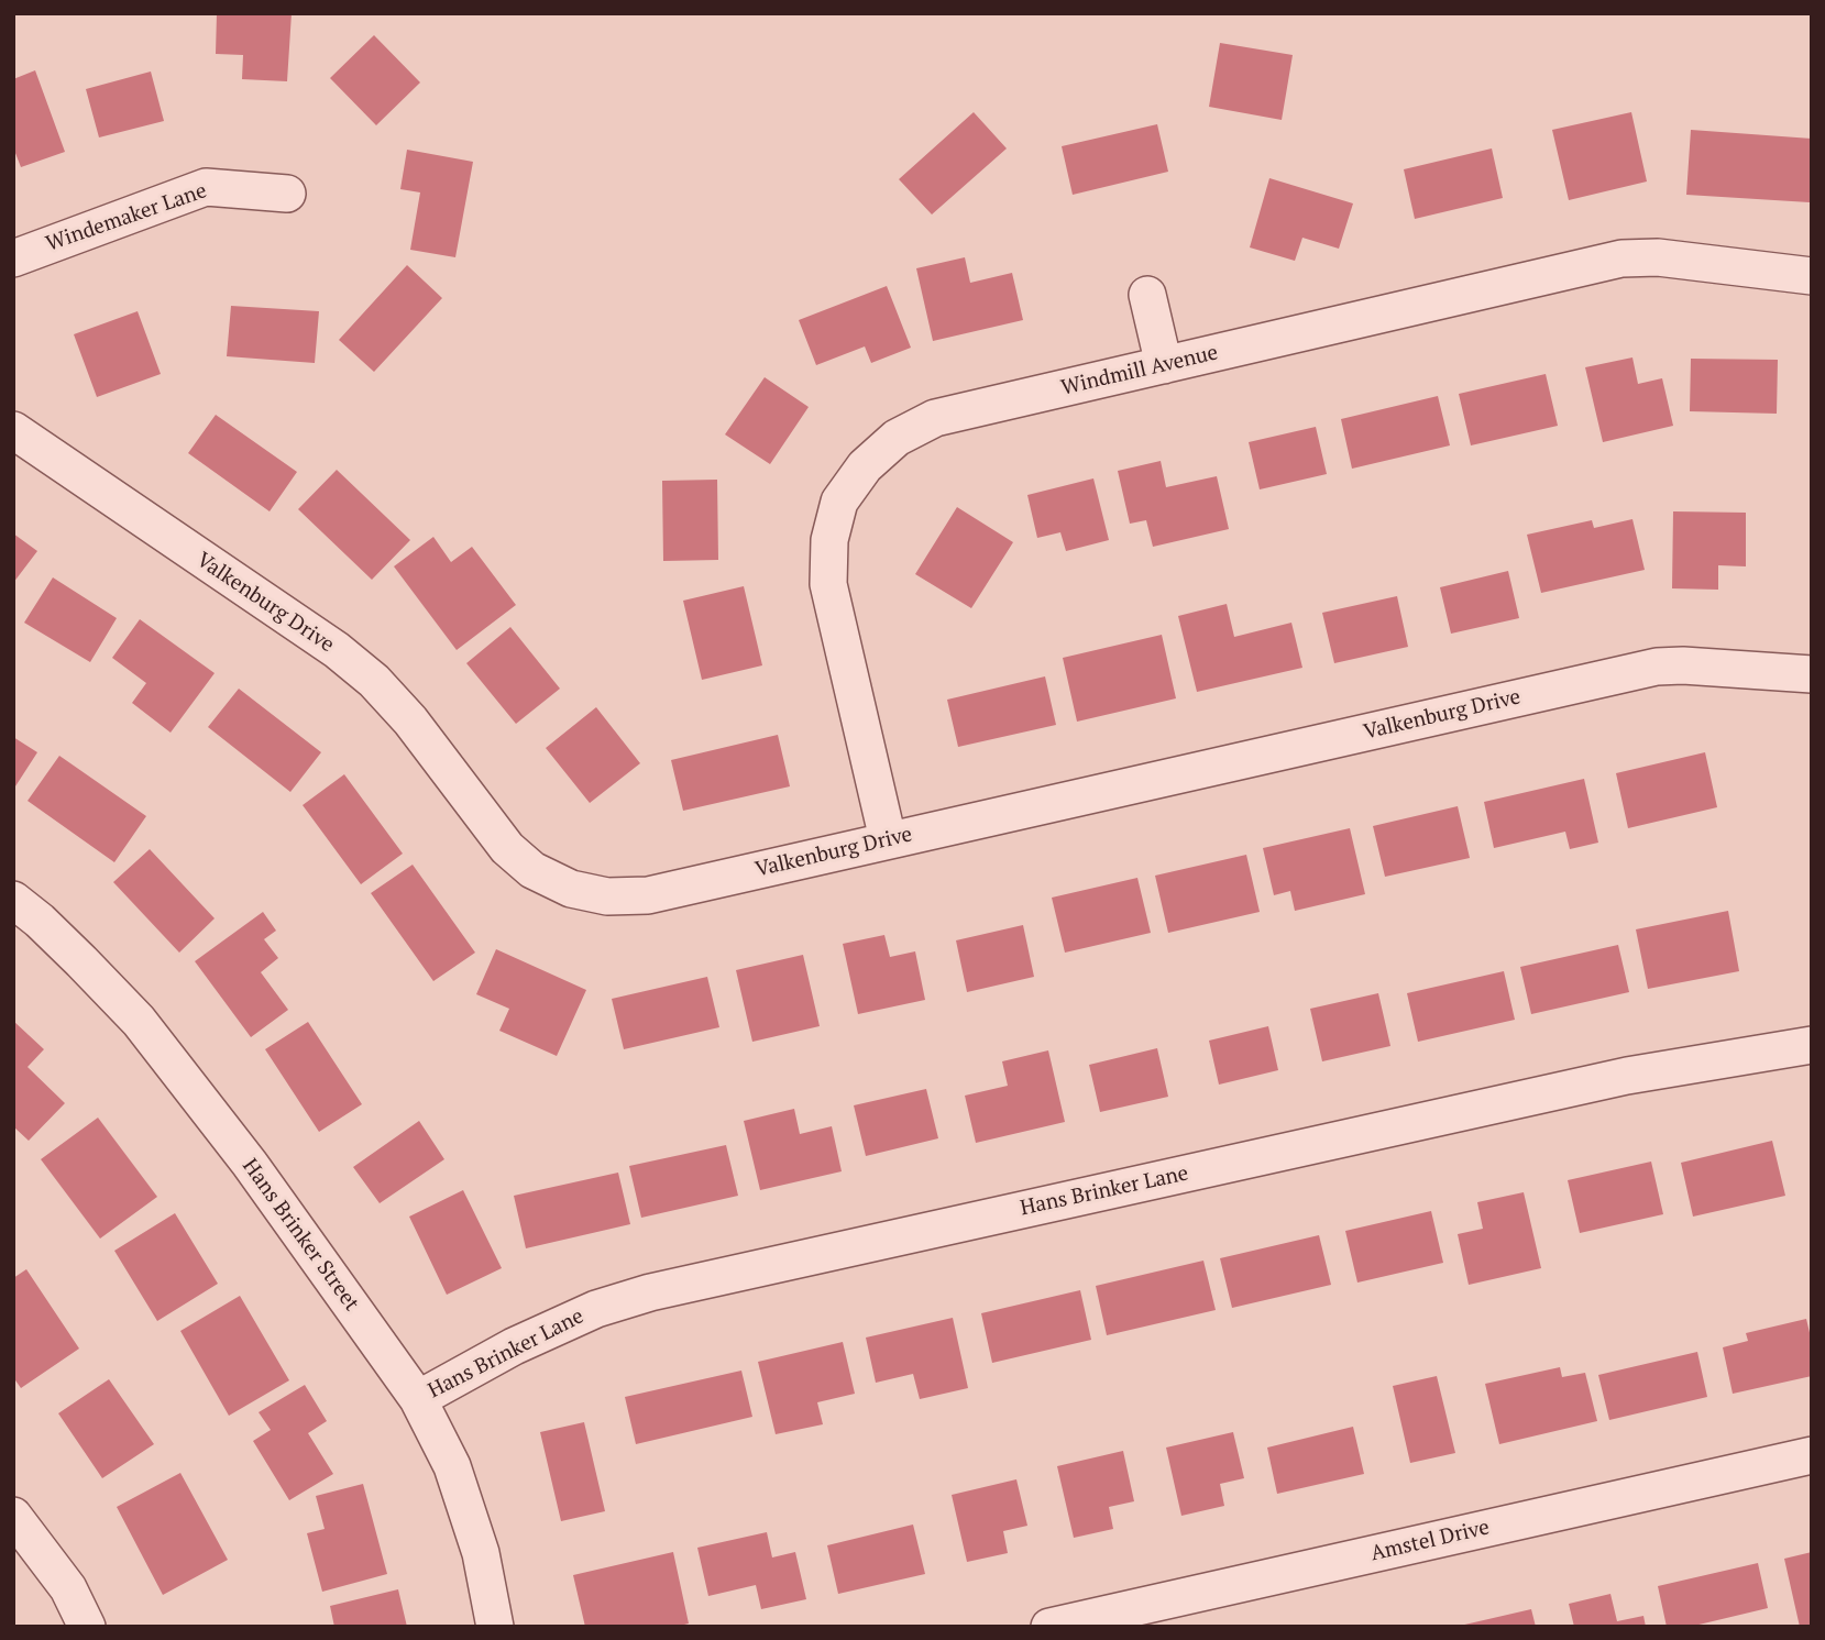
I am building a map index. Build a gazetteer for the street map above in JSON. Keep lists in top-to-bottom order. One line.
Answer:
{"streets":{"street":["Windemaker Lane","Windmill Avenue","Valkenburg Drive","Hans Brinker Lane","Hans Brinker Street","Amstel Drive"]},"crossings":[["Windmill Avenue","Valkenburg Drive"],["Hans Brinker Lane","Hans Brinker Street"]]}
